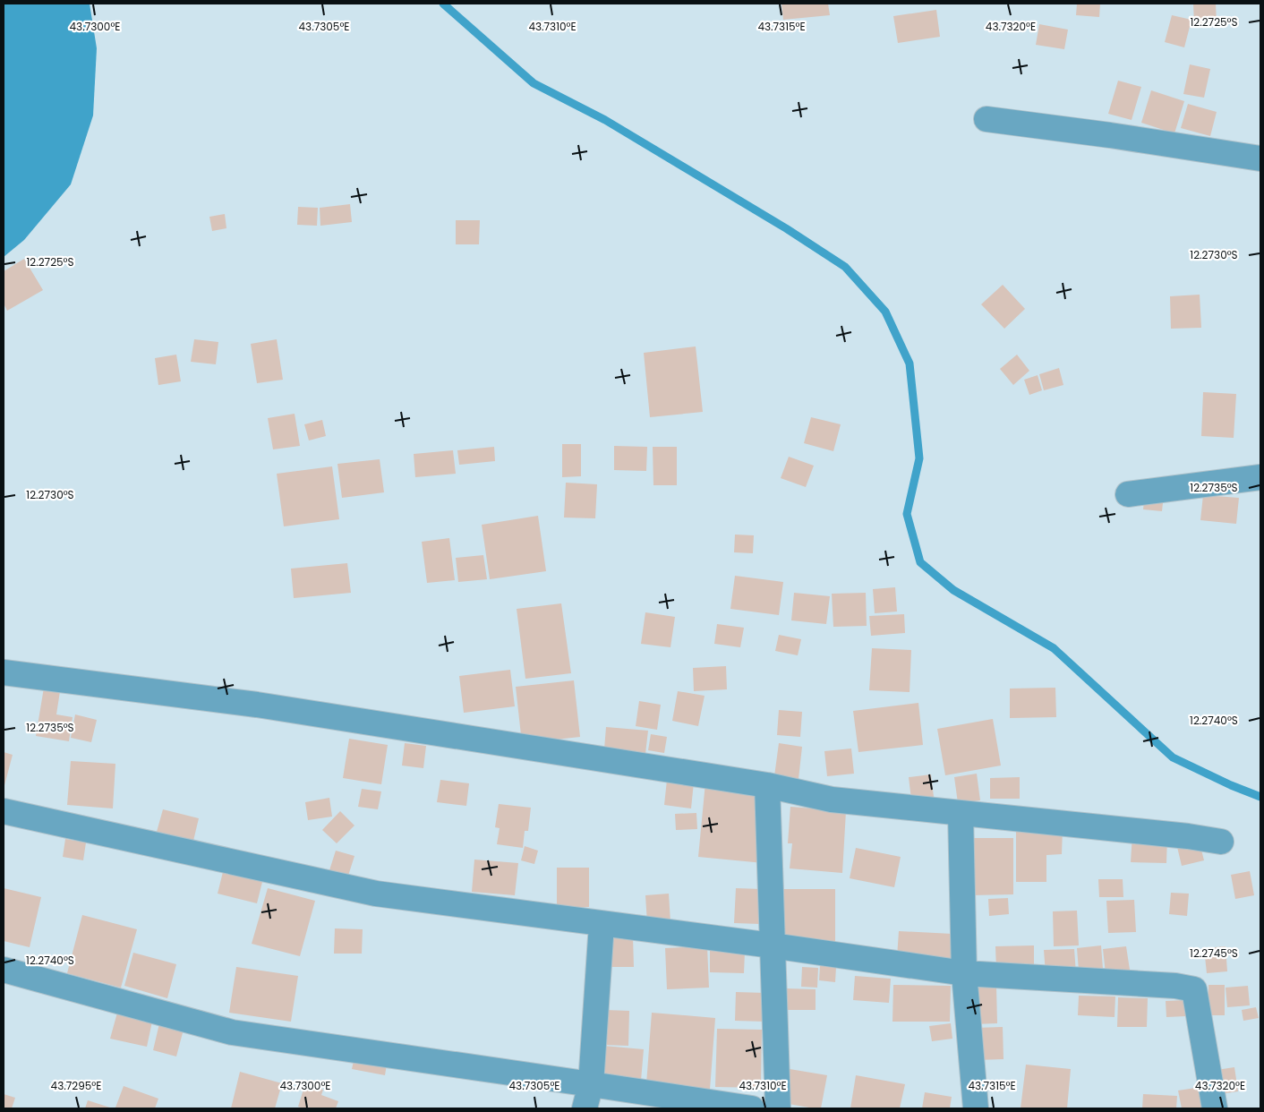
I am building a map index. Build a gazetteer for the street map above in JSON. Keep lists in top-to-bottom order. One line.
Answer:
{"coordinates":["12.2725°S","43.7300°E","43.7305°E","43.7310°E","43.7315°E","43.7320°E","12.2730°S","12.2735°S","12.2740°S","12.2745°S","43.7295°E"]}
